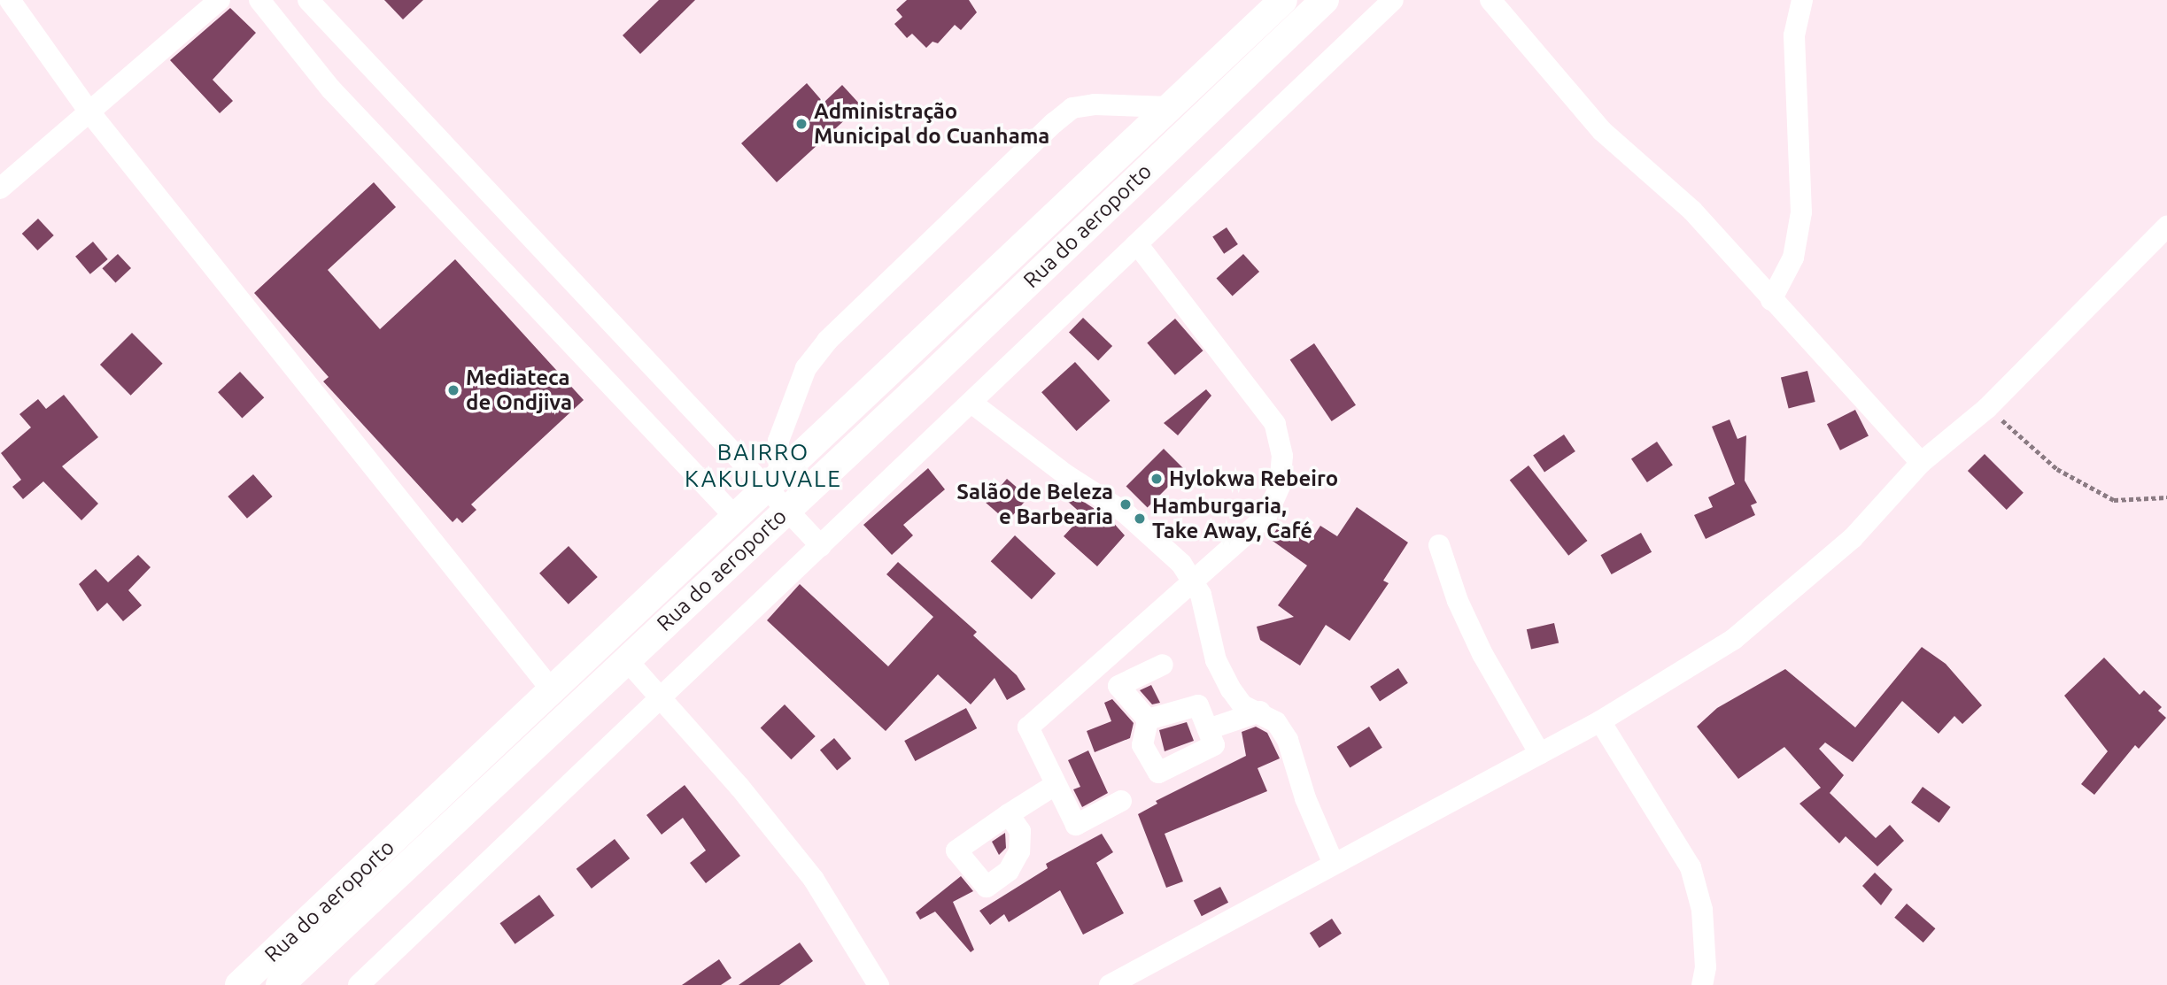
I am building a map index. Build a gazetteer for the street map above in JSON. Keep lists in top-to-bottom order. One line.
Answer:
{"streets":{"main road":["Rua do aeroporto"]},"districts":["BAIRRO KAKULUVALE"],"places":["Administração Municipal do Cuanhama","Mediateca de Ondjiva","Hylokwa Rebeiro","Salão de Beleza e Barbearia","Hamburgaria, Take Away, Café"]}
